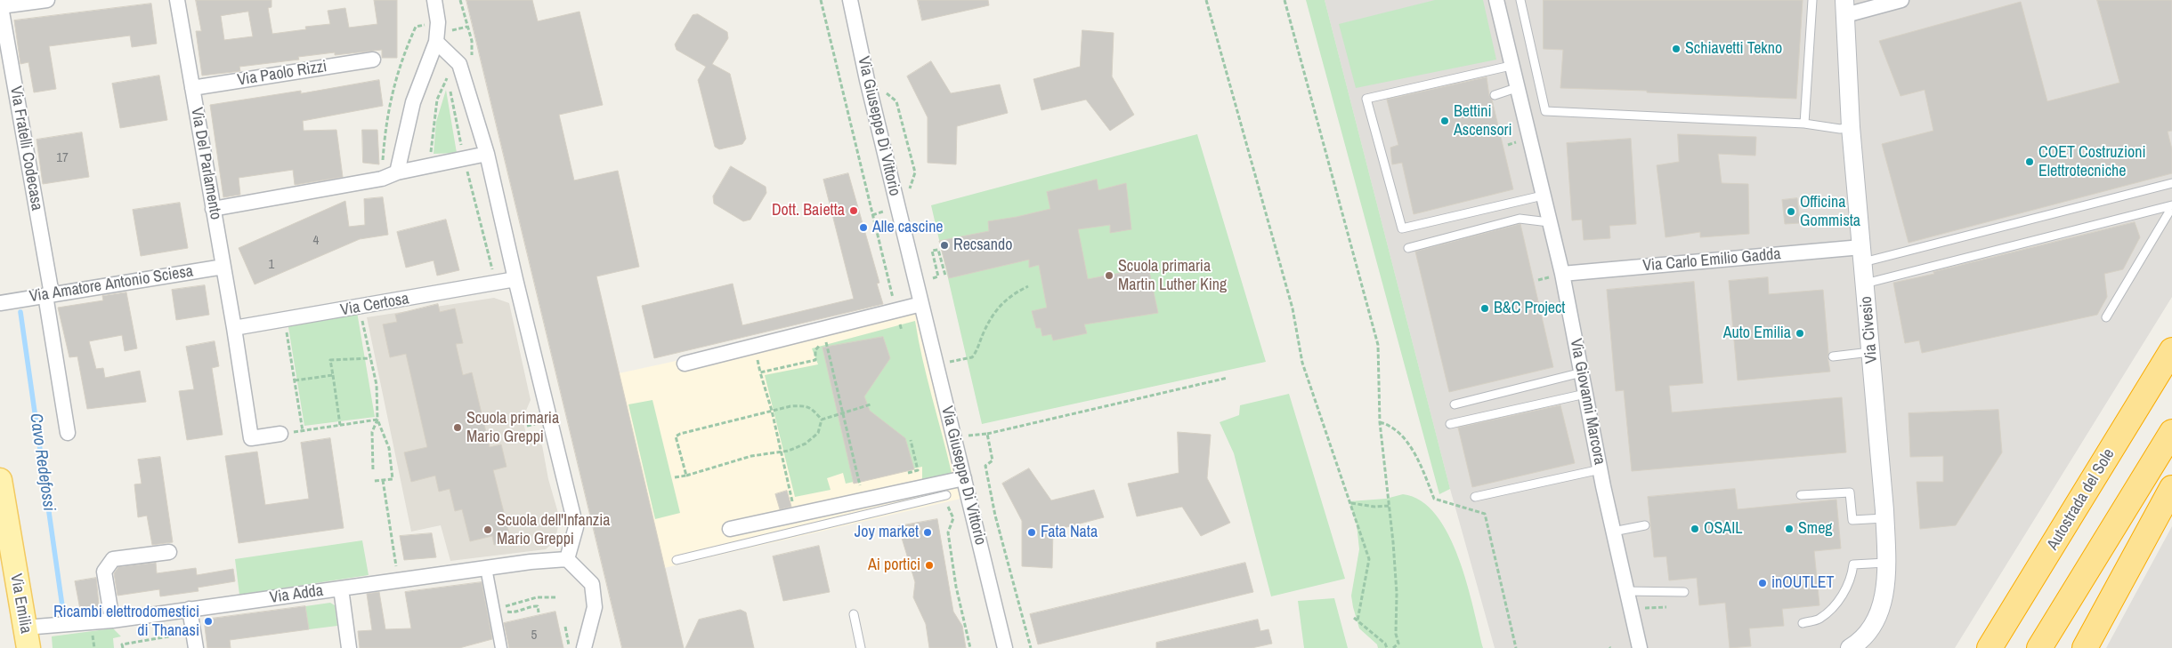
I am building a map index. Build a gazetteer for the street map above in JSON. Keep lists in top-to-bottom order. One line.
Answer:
{"streets":{"highway":["Autostrada del Sole"],"main road":["Via Emilia"],"street":["Via Paolo Rizzi","Via Giuseppe Di Vittorio","Via Fratelli Codecasa","Via Del Parlamento","Via Carlo Emilio Gadda","Via Amatore Antonio Sciesa","Via Certosa","Via Civesio","Via Giovanni Marcora","Via Adda"]},"crossings":[["Via Paolo Rizzi","Via Del Parlamento"],["Via Fratelli Codecasa","Via Amatore Antonio Sciesa"],["Via Del Parlamento","Via Amatore Antonio Sciesa"],["Via Del Parlamento","Via Certosa"],["Via Carlo Emilio Gadda","Via Civesio"],["Via Carlo Emilio Gadda","Via Giovanni Marcora"],["Via Adda","Via Emilia"]],"water":["Cavo Redefossi"],"places":["Schiavetti Tekno","Bettini Ascensori","COET Costruzioni Elettrotecniche","Dott. Baietta","Officina Gommista","Alle cascine","Recsando","Scuola primaria Martin Luther King","B&C Project","Auto Emilia","Scuola primaria Mario Greppi","OSAIL","Smeg","Scuola dell'Infanzia Mario Greppi","Joy market","Fata Nata","Ai portici","inOUTLET","Ricambi elettrodomestici di Thanasi"],"house_numbers":["17","4","1","5"]}
